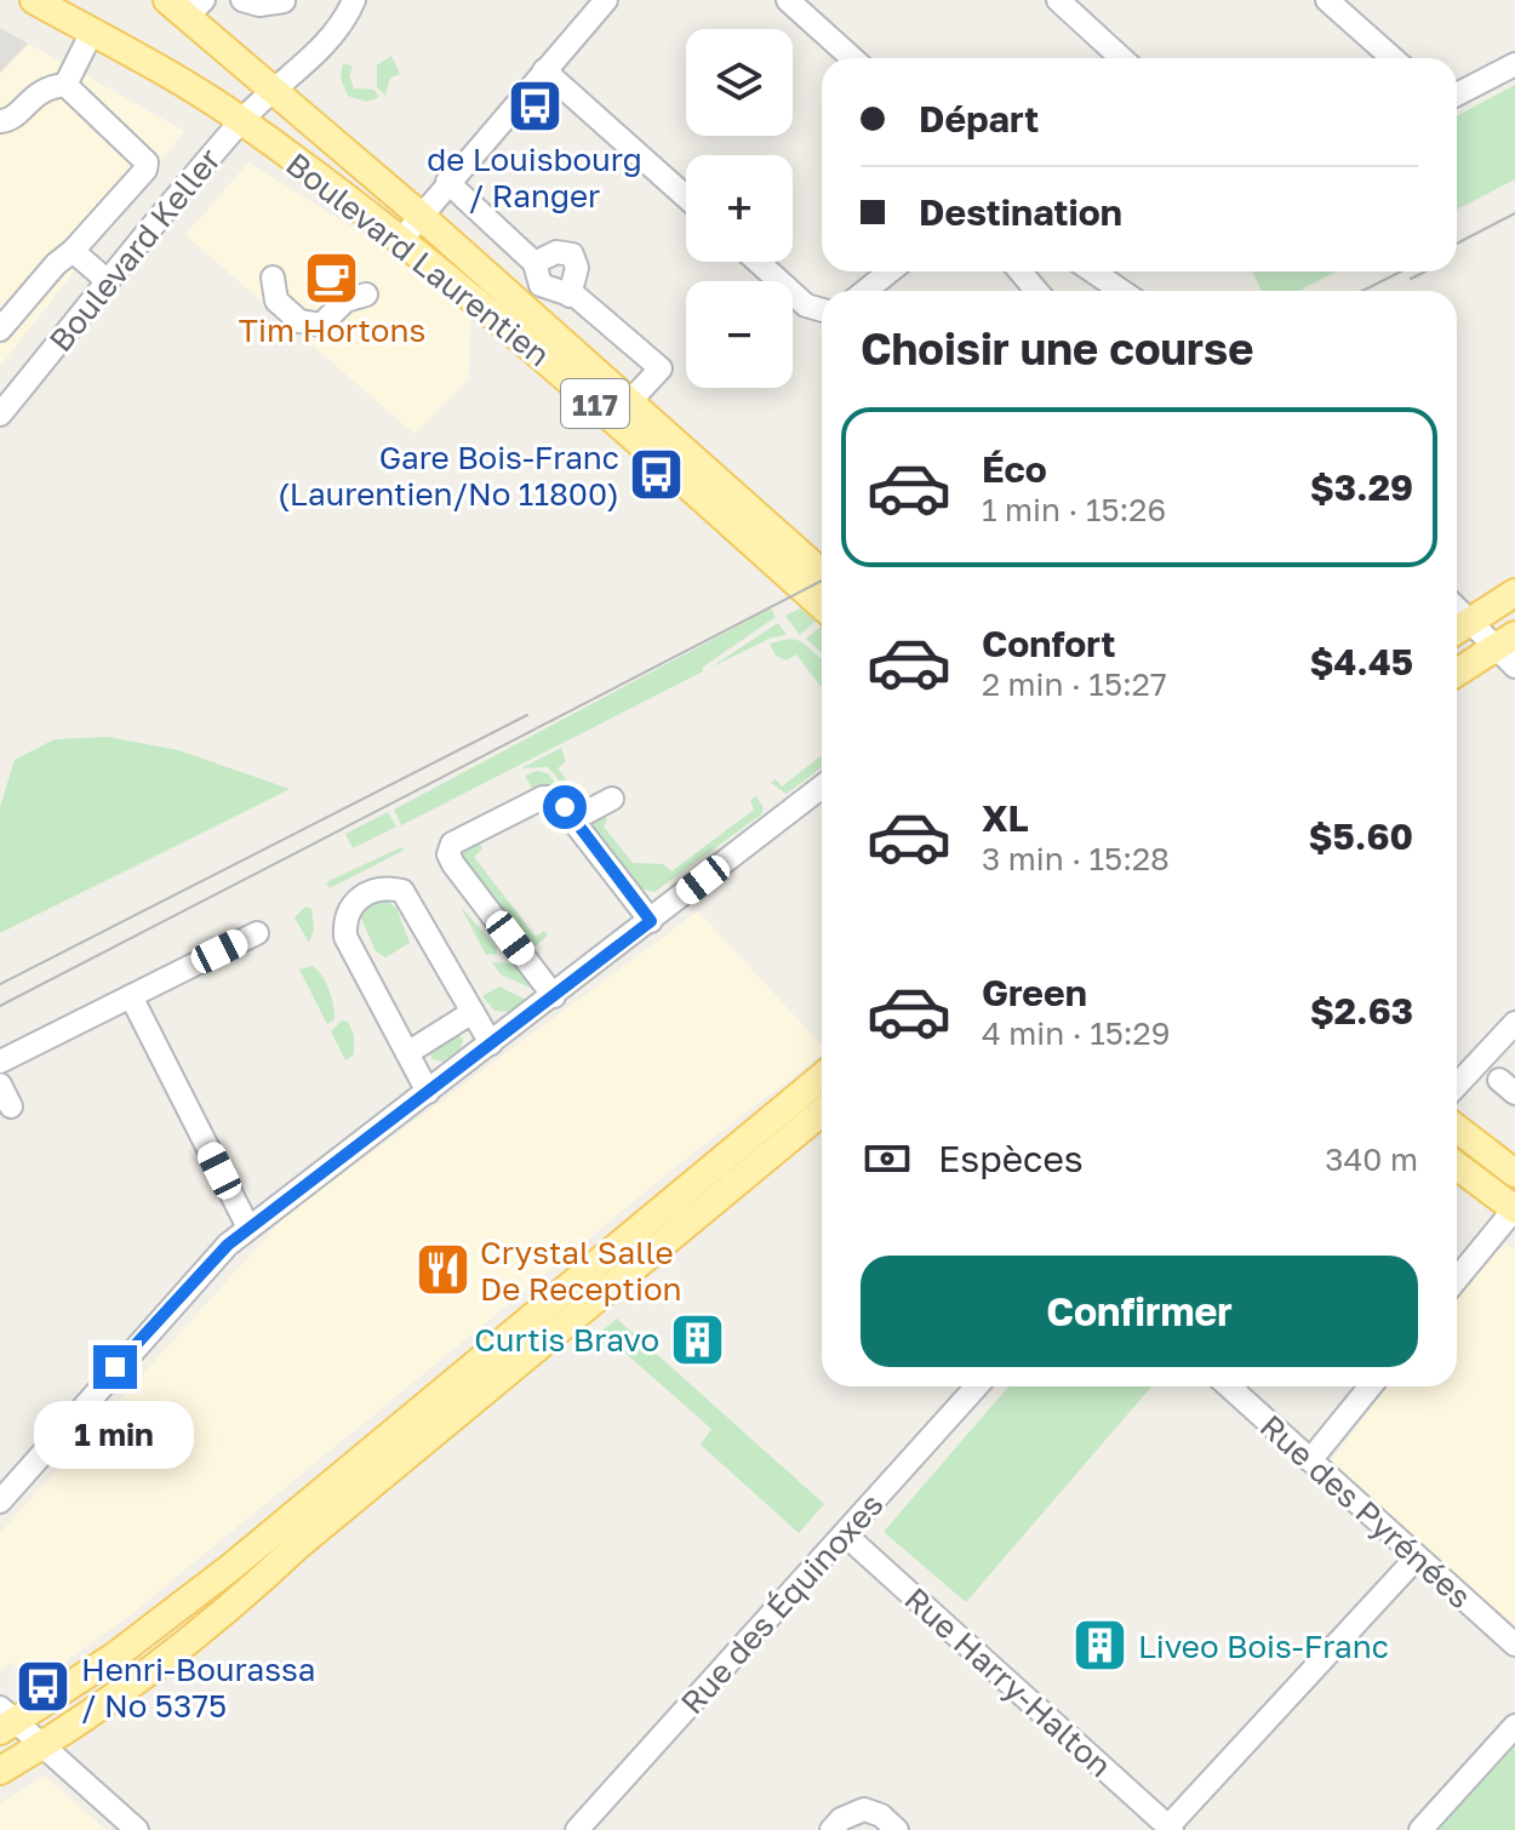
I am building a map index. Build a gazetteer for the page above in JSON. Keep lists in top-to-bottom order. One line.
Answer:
{"streets":{"main road":["Boulevard Laurentien","117"],"street":["Boulevard Keller","Rue des Pyrénées","Rue des Équinoxes","Rue Harry-Halton"]},"crossings":[["Boulevard Keller","Boulevard Laurentien"],["Boulevard Keller","117"],["Boulevard Laurentien","117"],["Rue des Équinoxes","Rue Harry-Halton"]],"places":{"bus stop":["de Louisbourg / Ranger","Gare Bois-Franc (Laurentien/No 11800)","Henri-Bourassa / No 5375"],"cafe":["Tim Hortons"],"restaurant":["Crystal Salle De Reception"],"building":["Curtis Bravo","Liveo Bois-Franc"]},"page":{"map_buttons":["+","−"],"banner":["Départ","Destination"],"heading":"Choisir une course","list":[{"name":"Éco","note":"1 min · 15:26","value":"$3.29"},{"name":"Confort","note":"2 min · 15:27","value":"$4.45"},{"name":"XL","note":"3 min · 15:28","value":"$5.60"},{"name":"Green","note":"4 min · 15:29","value":"$2.63"}],"pay":["Espèces","340 m"],"buttons":"Confirmer","bubble":"1 min"}}
